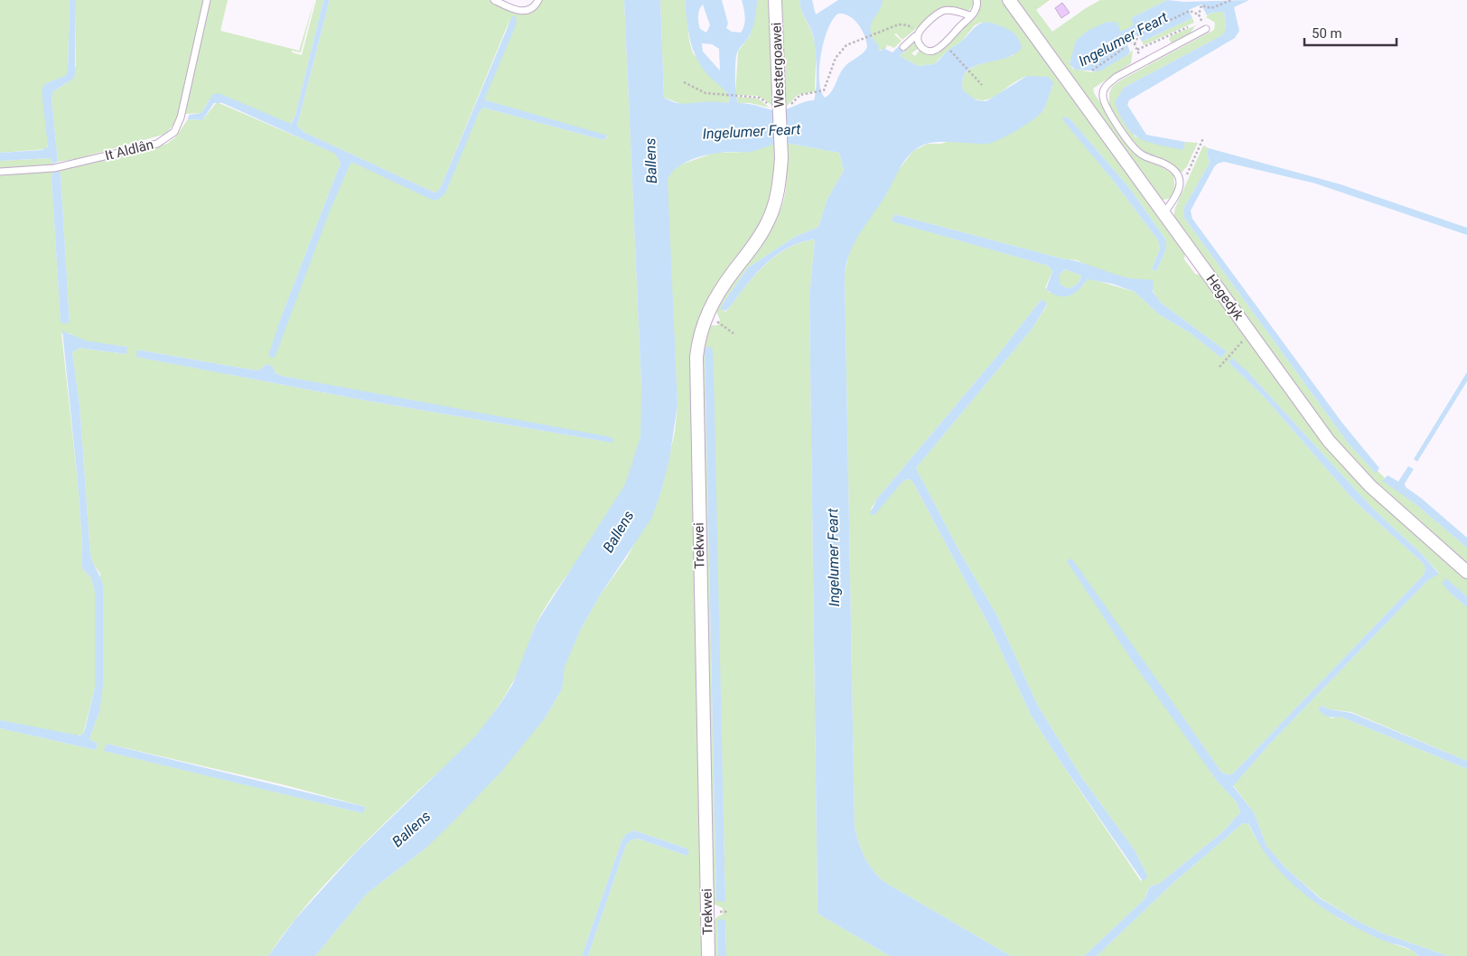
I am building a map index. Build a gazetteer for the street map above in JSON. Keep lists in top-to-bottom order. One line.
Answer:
{"streets":{"street":["Westergoawei","Hegedyk","Trekwei"],"lane":["It Aldlân"]},"crossings":[["Westergoawei","Trekwei"]],"water":["Ingelumer Feart","Ballens"],"scale_bar":"50 m"}
